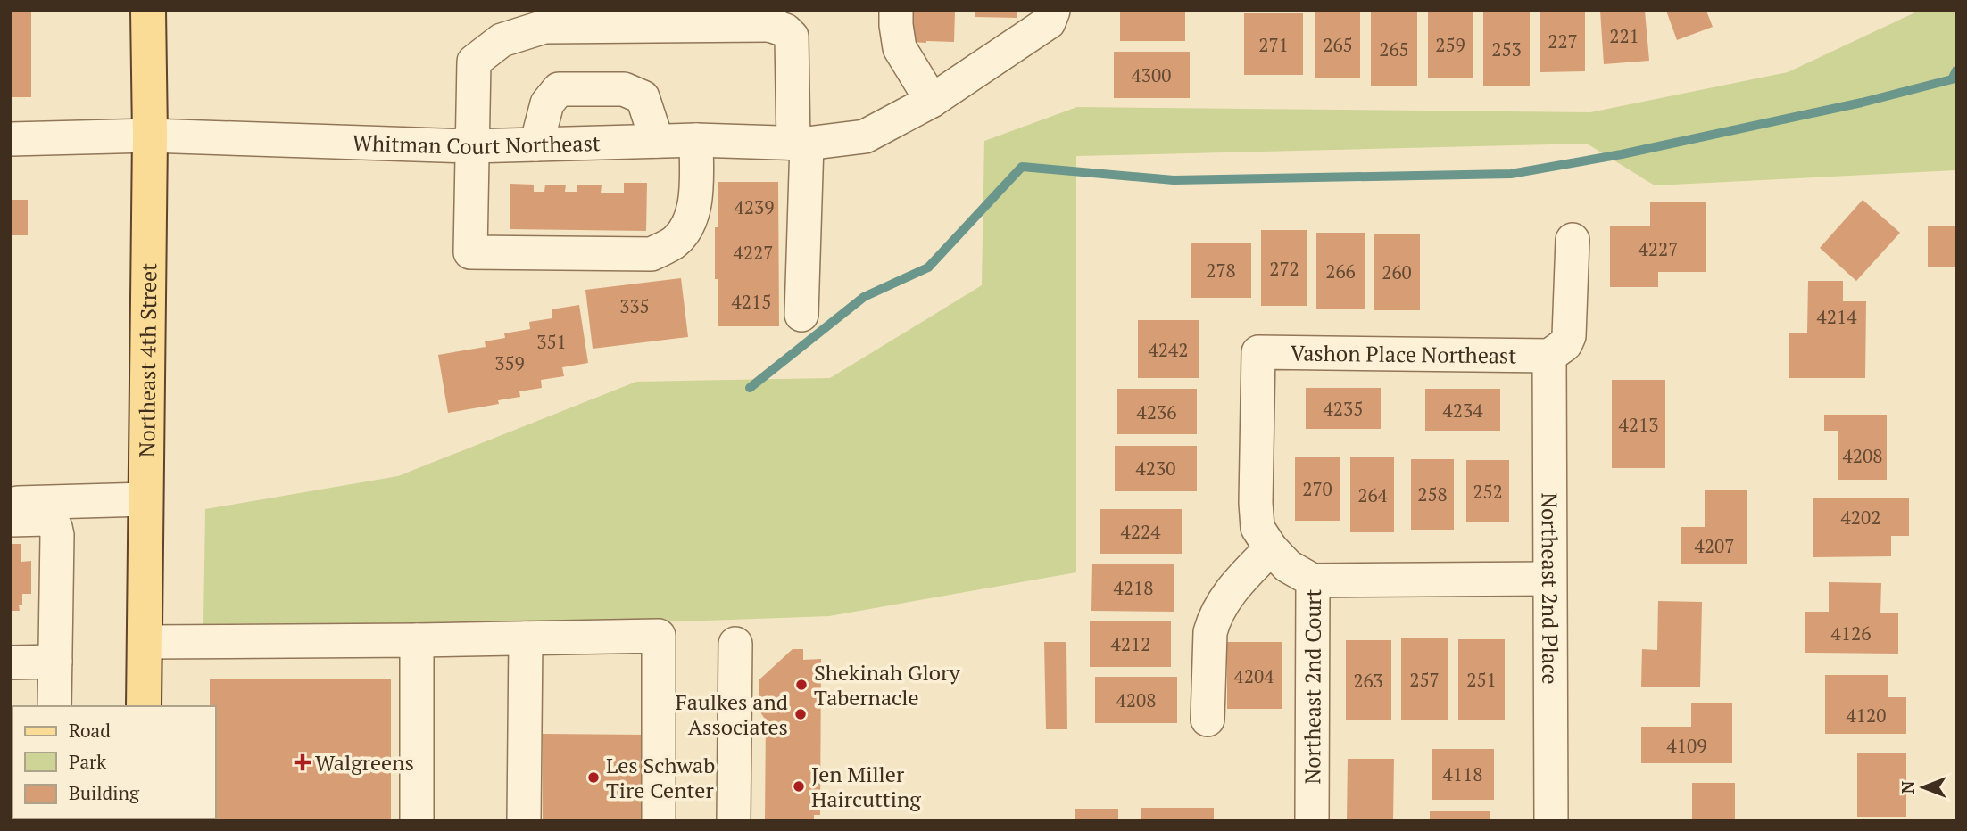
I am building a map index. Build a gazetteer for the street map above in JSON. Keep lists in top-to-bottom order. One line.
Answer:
{"streets":{"main road":["Northeast 4th Street"],"street":["Whitman Court Northeast","Vashon Place Northeast","Northeast 2nd Place","Northeast 2nd Court"]},"crossings":[["Whitman Court Northeast","Northeast 4th Street"],["Vashon Place Northeast","Northeast 2nd Place"],["Vashon Place Northeast","Northeast 2nd Court"]],"places":{"other":["Shekinah Glory Tabernacle","Faulkes and Associates","Les Schwab Tire Center","Jen Miller Haircutting"],"health":["Walgreens"]},"house_numbers":["221","227","271","265","259","265","253","4300","4239","4227","4227","272","278","266","260","4215","335","4214","351","4242","359","4235","4234","4236","4213","4208","4230","270","252","258","264","4202","4224","4207","4218","4126","4212","4204","257","251","263","4208","4120","4109","4118"],"legend":["Road","Park","Building"],"north":"left"}
